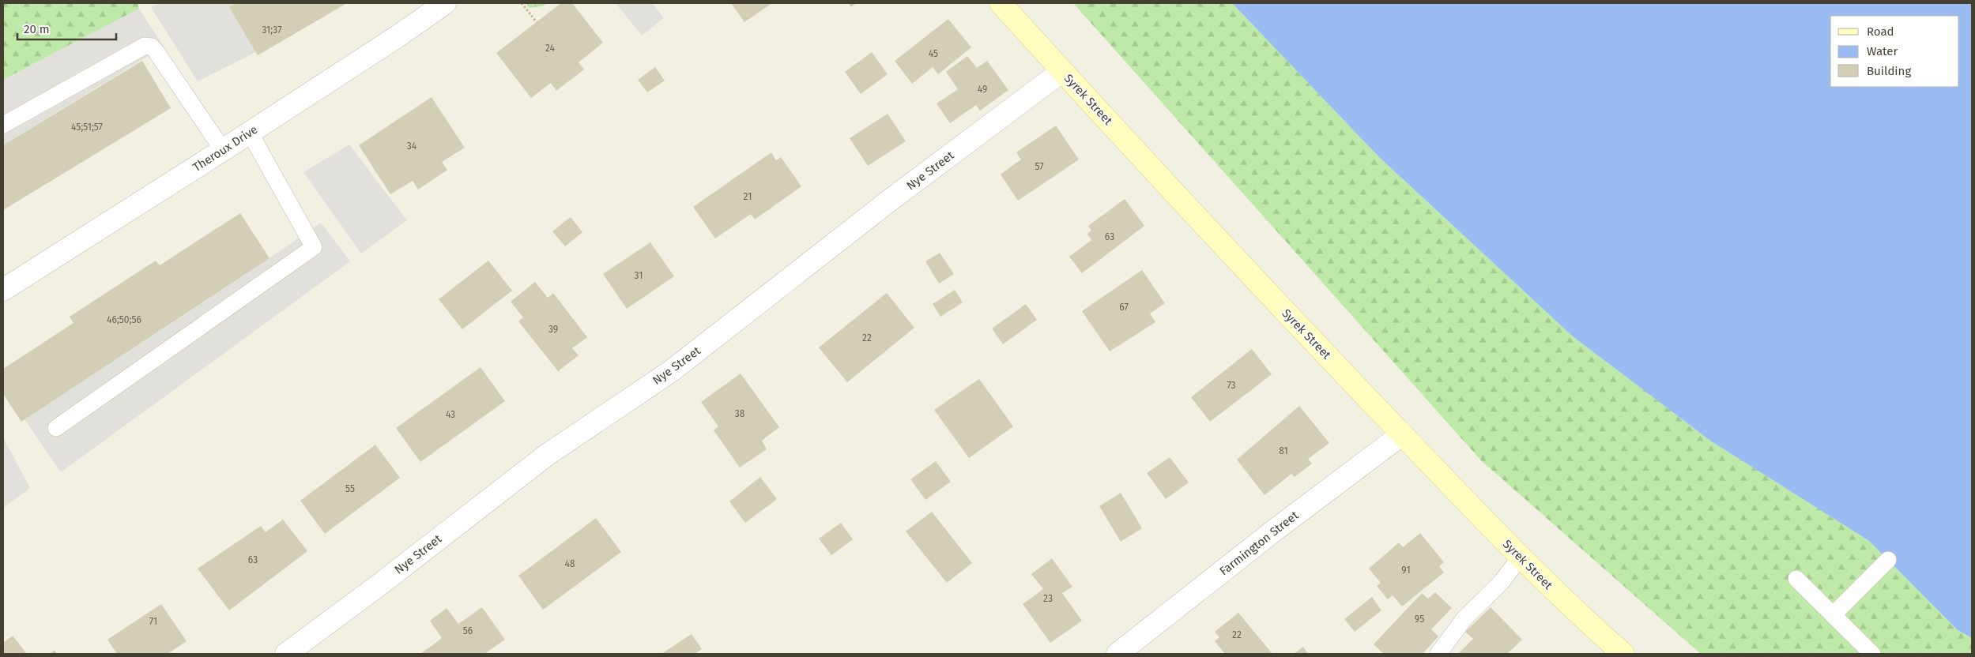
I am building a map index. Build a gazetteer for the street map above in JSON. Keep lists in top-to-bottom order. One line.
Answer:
{"streets":{"main road":["Syrek Street"],"street":["Theroux Drive","Nye Street","Farmington Street"]},"crossings":[["Syrek Street","Nye Street"],["Syrek Street","Farmington Street"]],"house_numbers":["31;37","24","45","49","45;51;57","34","57","21","63","31","67","46;50;56","39","22","73","38","43","81","55","63","48","91","23","95","71","56","22"],"legend":["Road","Water","Building"],"scale_bar":"20 m"}
